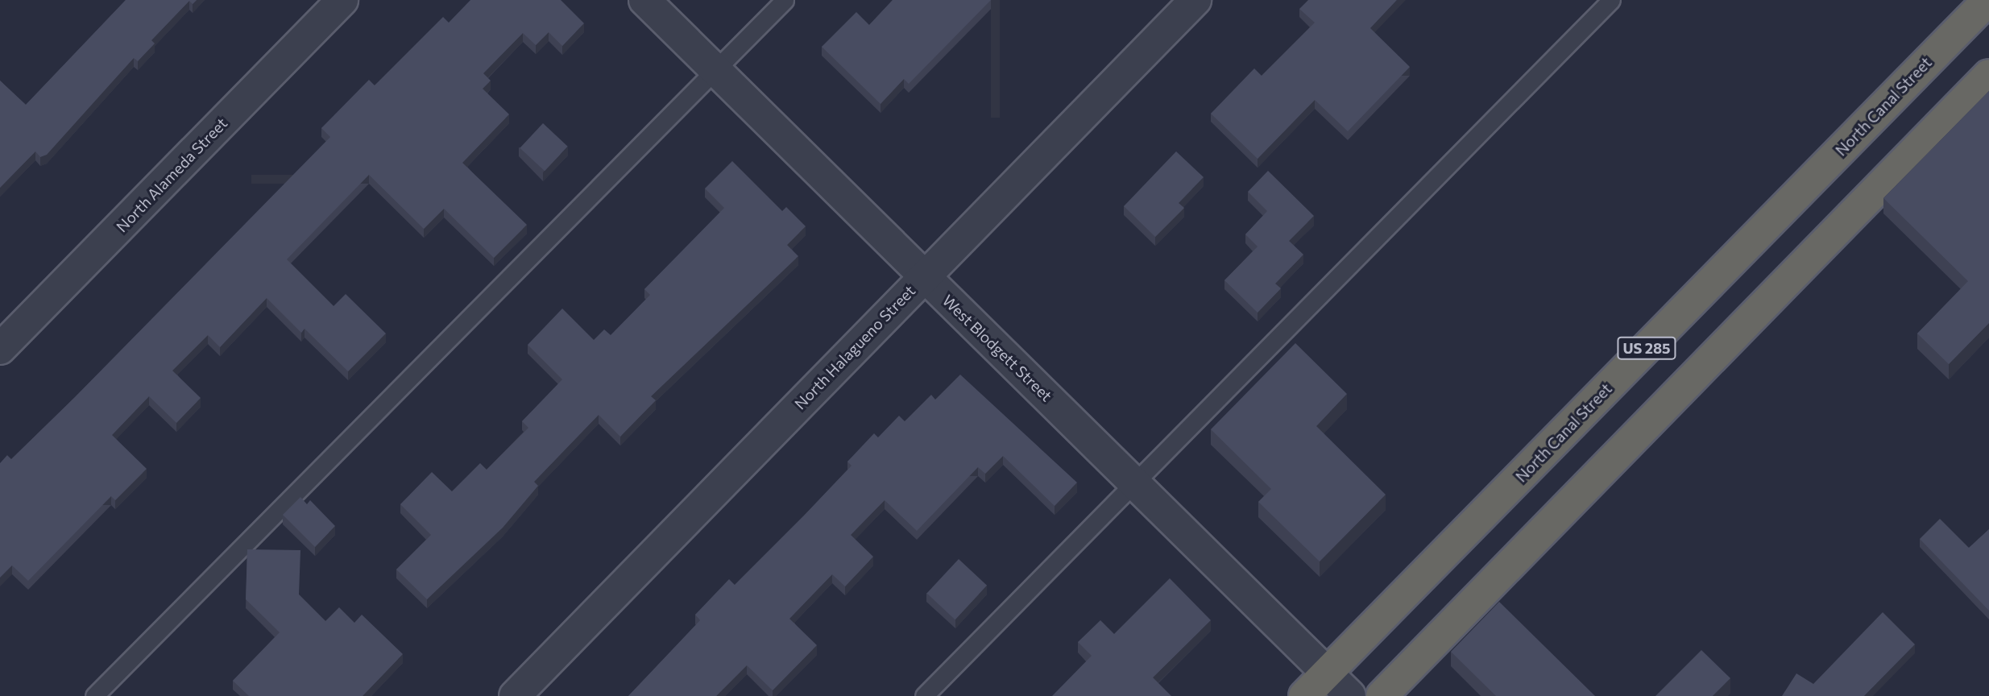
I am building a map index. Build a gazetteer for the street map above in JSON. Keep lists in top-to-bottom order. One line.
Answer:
{"streets":{"highway":["North Canal Street","US 285"],"street":["North Alameda Street","North Halagueno Street","West Blodgett Street"]},"crossings":[["North Canal Street","West Blodgett Street"],["North Halagueno Street","West Blodgett Street"]]}
